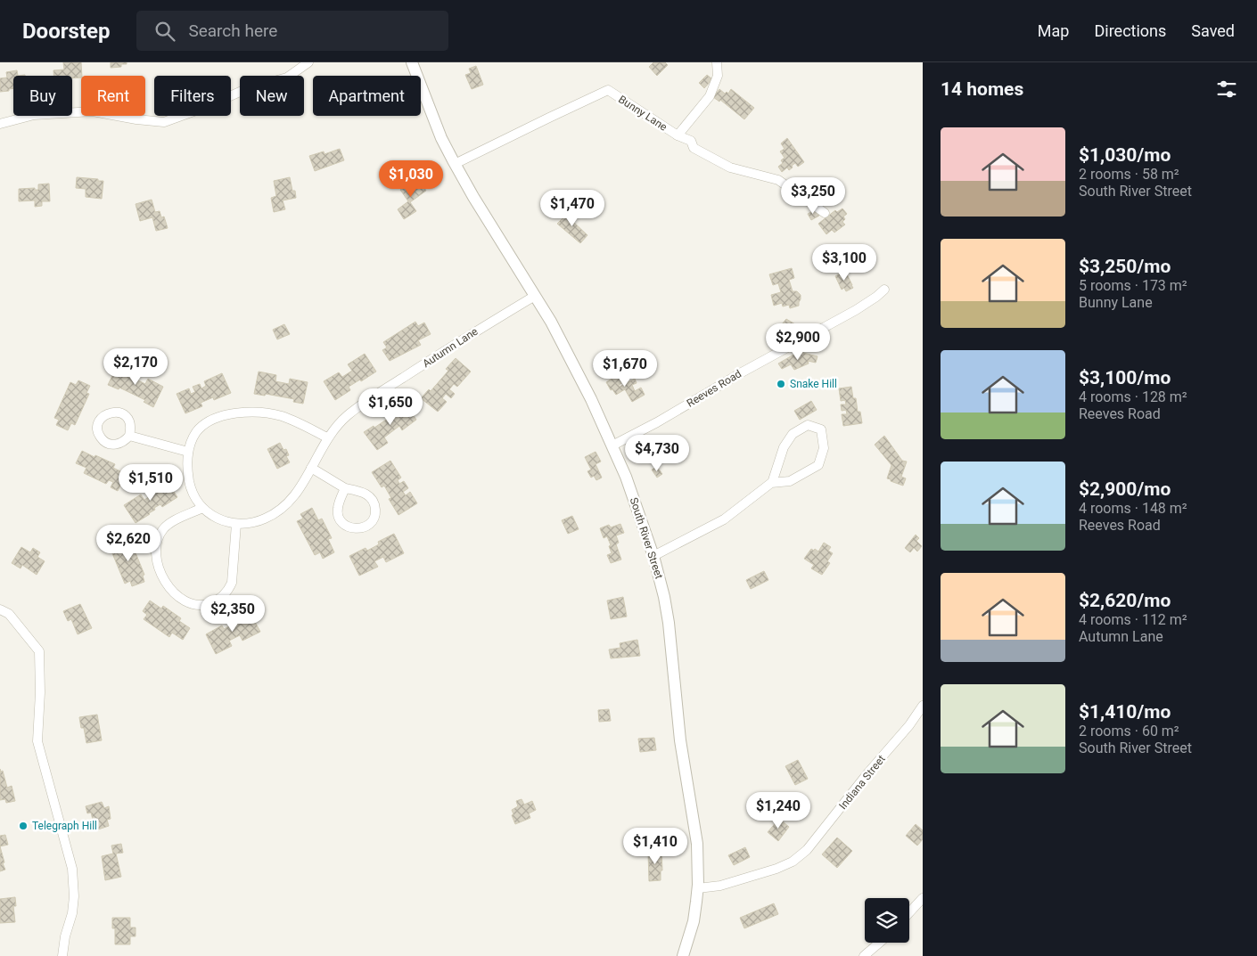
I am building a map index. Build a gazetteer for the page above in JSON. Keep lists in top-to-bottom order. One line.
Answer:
{"streets":{"street":["Bunny Lane","Autumn Lane","Reeves Road","South River Street","Indiana Street"]},"crossings":[["Bunny Lane","South River Street"],["Autumn Lane","South River Street"],["Reeves Road","South River Street"],["South River Street","Indiana Street"]],"places":["Snake Hill","Telegraph Hill"],"page":{"header":"Doorstep","search":"Search here","nav":["Map","Directions","Saved"],"heading":"14 homes","chip":["Buy","Rent","Filters","New","Apartment"],"list":[{"name":"$1,030/mo","note":"2 rooms · 58 m² · South River Street"},{"name":"$3,250/mo","note":"5 rooms · 173 m² · Bunny Lane"},{"name":"$3,100/mo","note":"4 rooms · 128 m² · Reeves Road"},{"name":"$2,900/mo","note":"4 rooms · 148 m² · Reeves Road"},{"name":"$2,620/mo","note":"4 rooms · 112 m² · Autumn Lane"},{"name":"$1,410/mo","note":"2 rooms · 60 m² · South River Street"}],"price":["$1,030","$3,250","$1,470","$3,100","$2,900","$2,170","$1,670","$1,650","$4,730","$1,510","$2,620","$2,350","$1,240","$1,410"]}}
